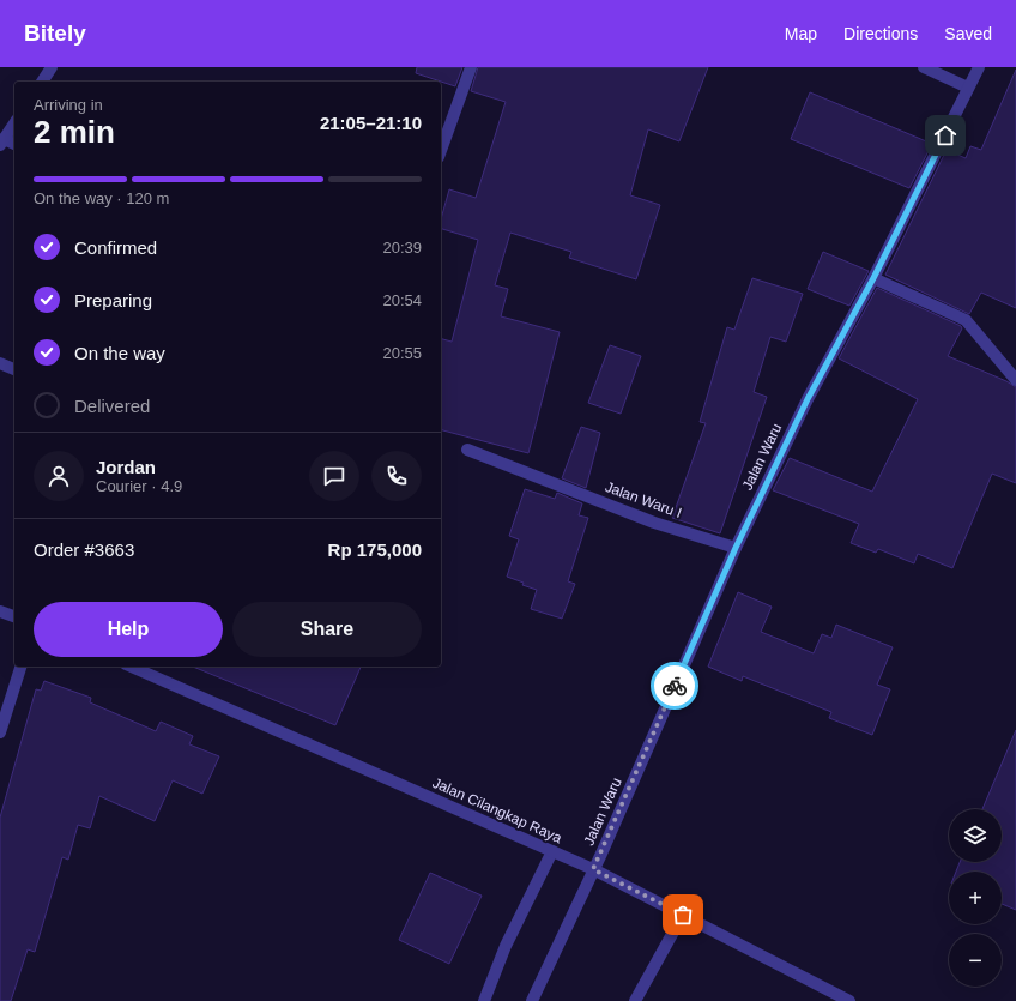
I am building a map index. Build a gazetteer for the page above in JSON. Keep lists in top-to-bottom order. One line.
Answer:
{"streets":{"street":["Jalan Waru","Jalan Waru I","Jalan Cilangkap Raya"]},"crossings":[["Jalan Waru","Jalan Waru I"],["Jalan Waru","Jalan Cilangkap Raya"]],"page":{"header":"Bitely","nav":["Map","Directions","Saved"],"heading":["2 min","Arriving in","21:05–21:10"],"panel":["Jordan","Courier · 4.9","Order #3663","Rp 175,000"],"bar":"On the way · 120 m","list":[["Confirmed","20:39"],["Preparing","20:54"],["On the way","20:55"],"Delivered"],"buttons":["Help","Share"],"map_buttons":["+","−"]}}
